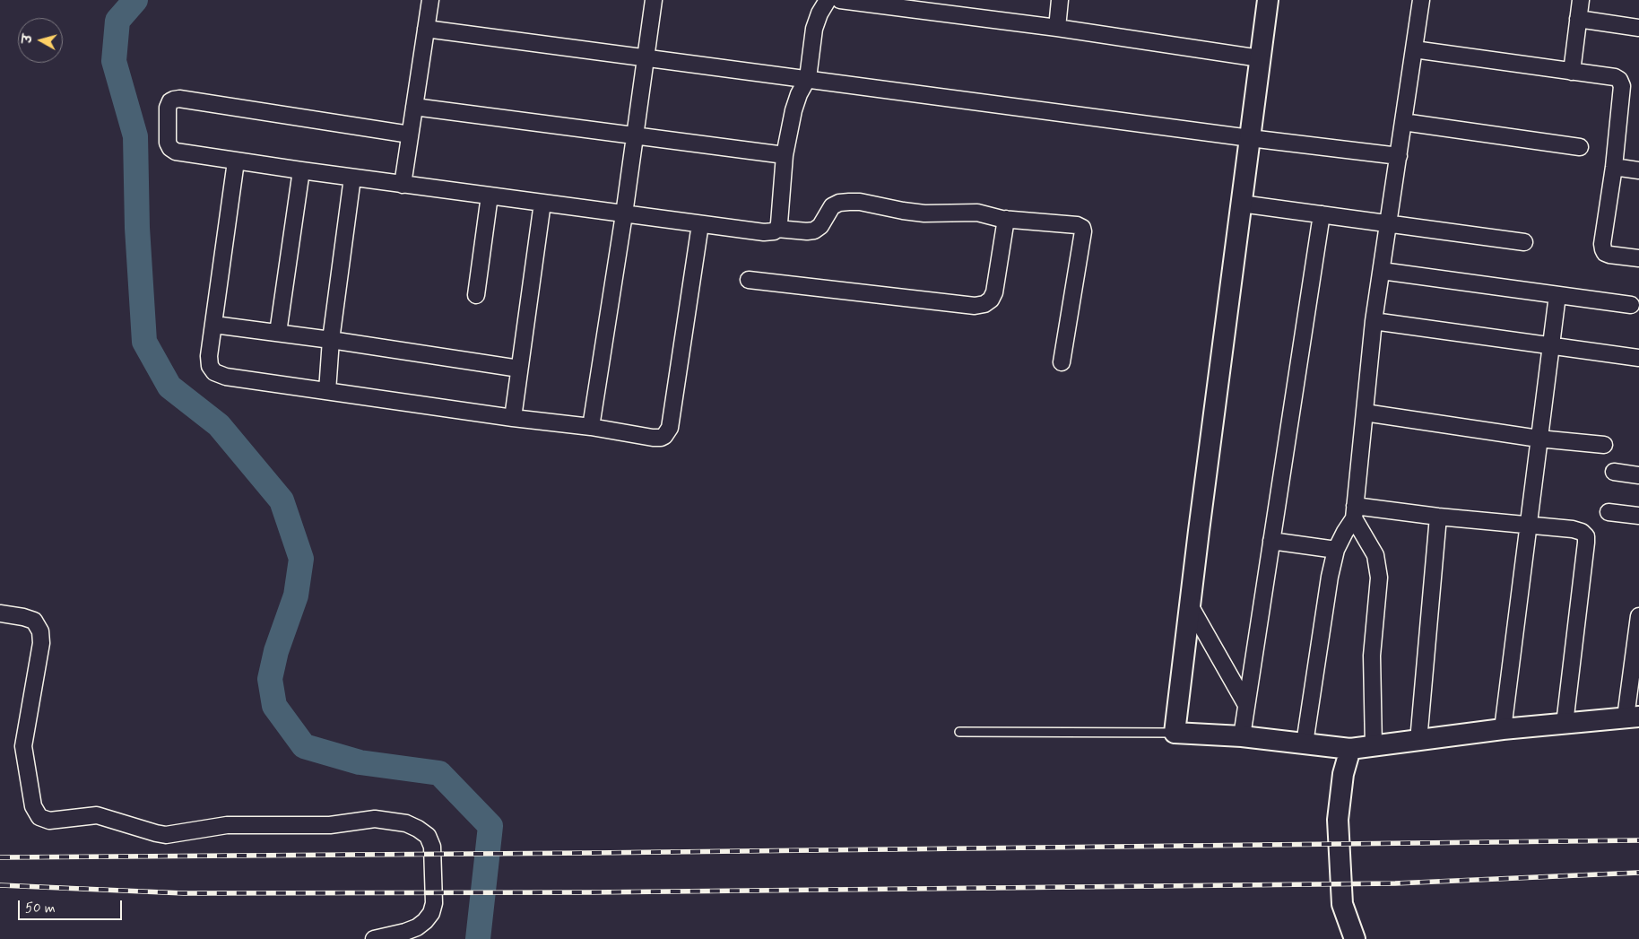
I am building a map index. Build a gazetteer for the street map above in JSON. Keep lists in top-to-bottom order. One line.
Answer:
{"scale_bar":"50 m","north":"left"}
